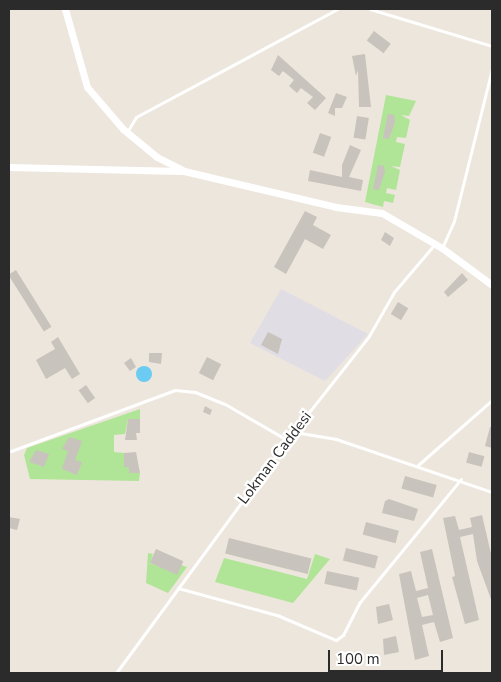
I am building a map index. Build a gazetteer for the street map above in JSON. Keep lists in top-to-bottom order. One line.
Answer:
{"streets":{"lane":["Lokman Caddesi"]},"scale_bar":"100 m"}
